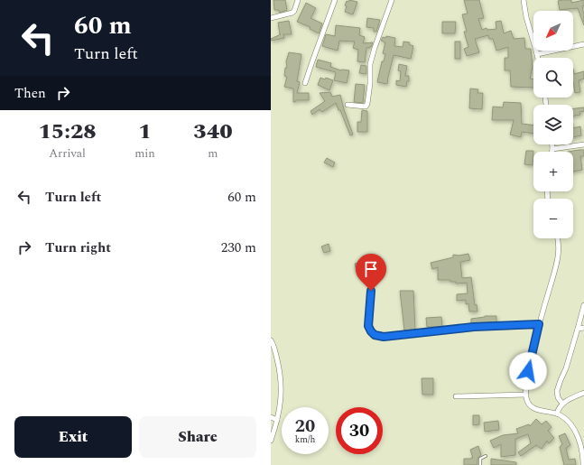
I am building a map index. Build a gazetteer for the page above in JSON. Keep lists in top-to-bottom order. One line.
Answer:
{"north":"bottom left","page":{"turn":["60 m","Turn left"],"map_buttons":["+","−"],"then":"Then","eta":["15:28","Arrival","1","min","340","m"],"list":[{"name":"Turn left","value":"60 m"},{"name":"Turn right","value":"230 m"}],"speed":"20 km/h","limit":"30","buttons":["Exit","Share"]}}
